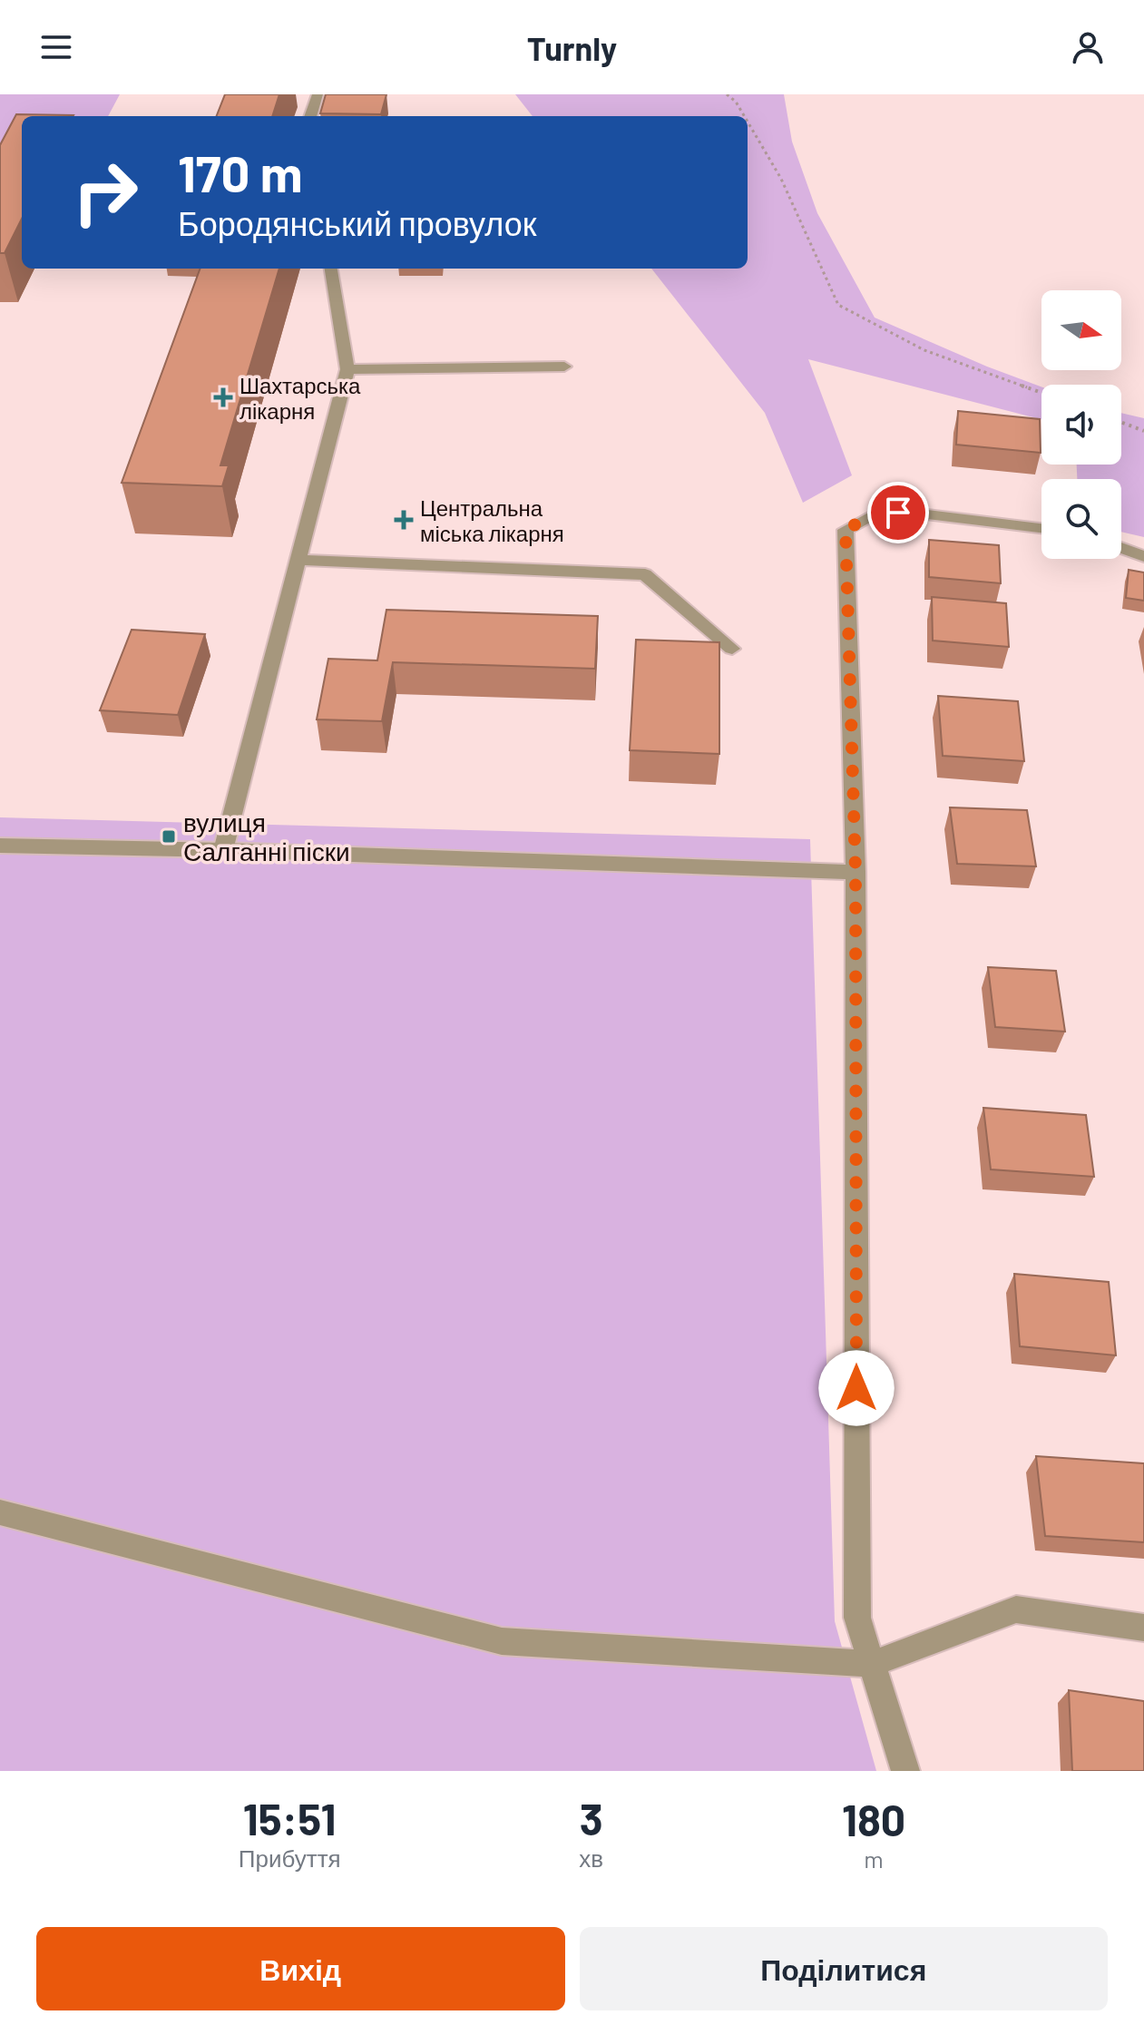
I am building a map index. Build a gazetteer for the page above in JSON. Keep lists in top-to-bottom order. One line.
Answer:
{"places":{"health":["Шахтарська лікарня","Центральна міська лікарня"],"transit":["вулиця Салганні піски"]},"north":"right","page":{"header":"Turnly","turn":["170 m","Бородянський провулок"],"eta":["15:51","Прибуття","3","хв","180","m"],"buttons":["Вихід","Поділитися"]}}
